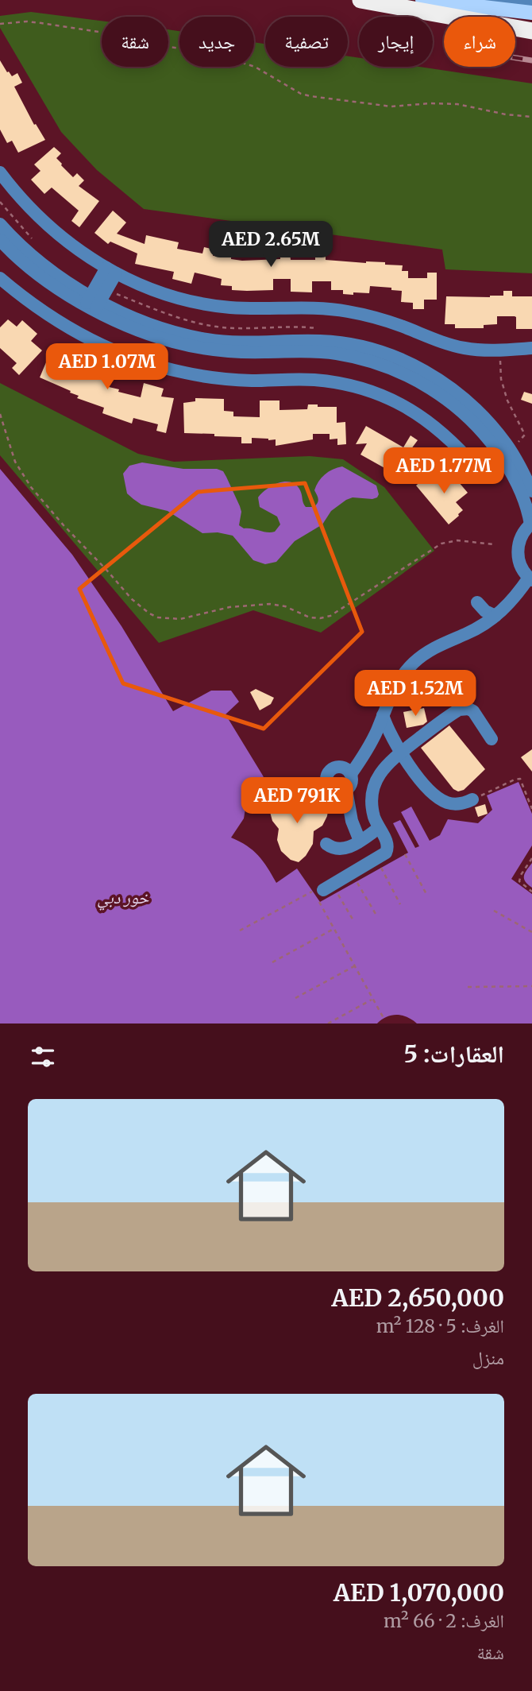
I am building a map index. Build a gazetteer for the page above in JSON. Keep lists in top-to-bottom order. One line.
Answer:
{"water":["خور دبي"],"page":{"chip":["شراء","إيجار","تصفية","جديد","شقة"],"price":["AED 2.65M","AED 1.07M","AED 1.77M","AED 1.52M","AED 791K"],"heading":"العقارات: 5","list":[{"name":"AED 2,650,000","note":"الغرف: 5 · 128 m² · منزل"},{"name":"AED 1,070,000","note":"الغرف: 2 · 66 m² · شقة"}]}}
